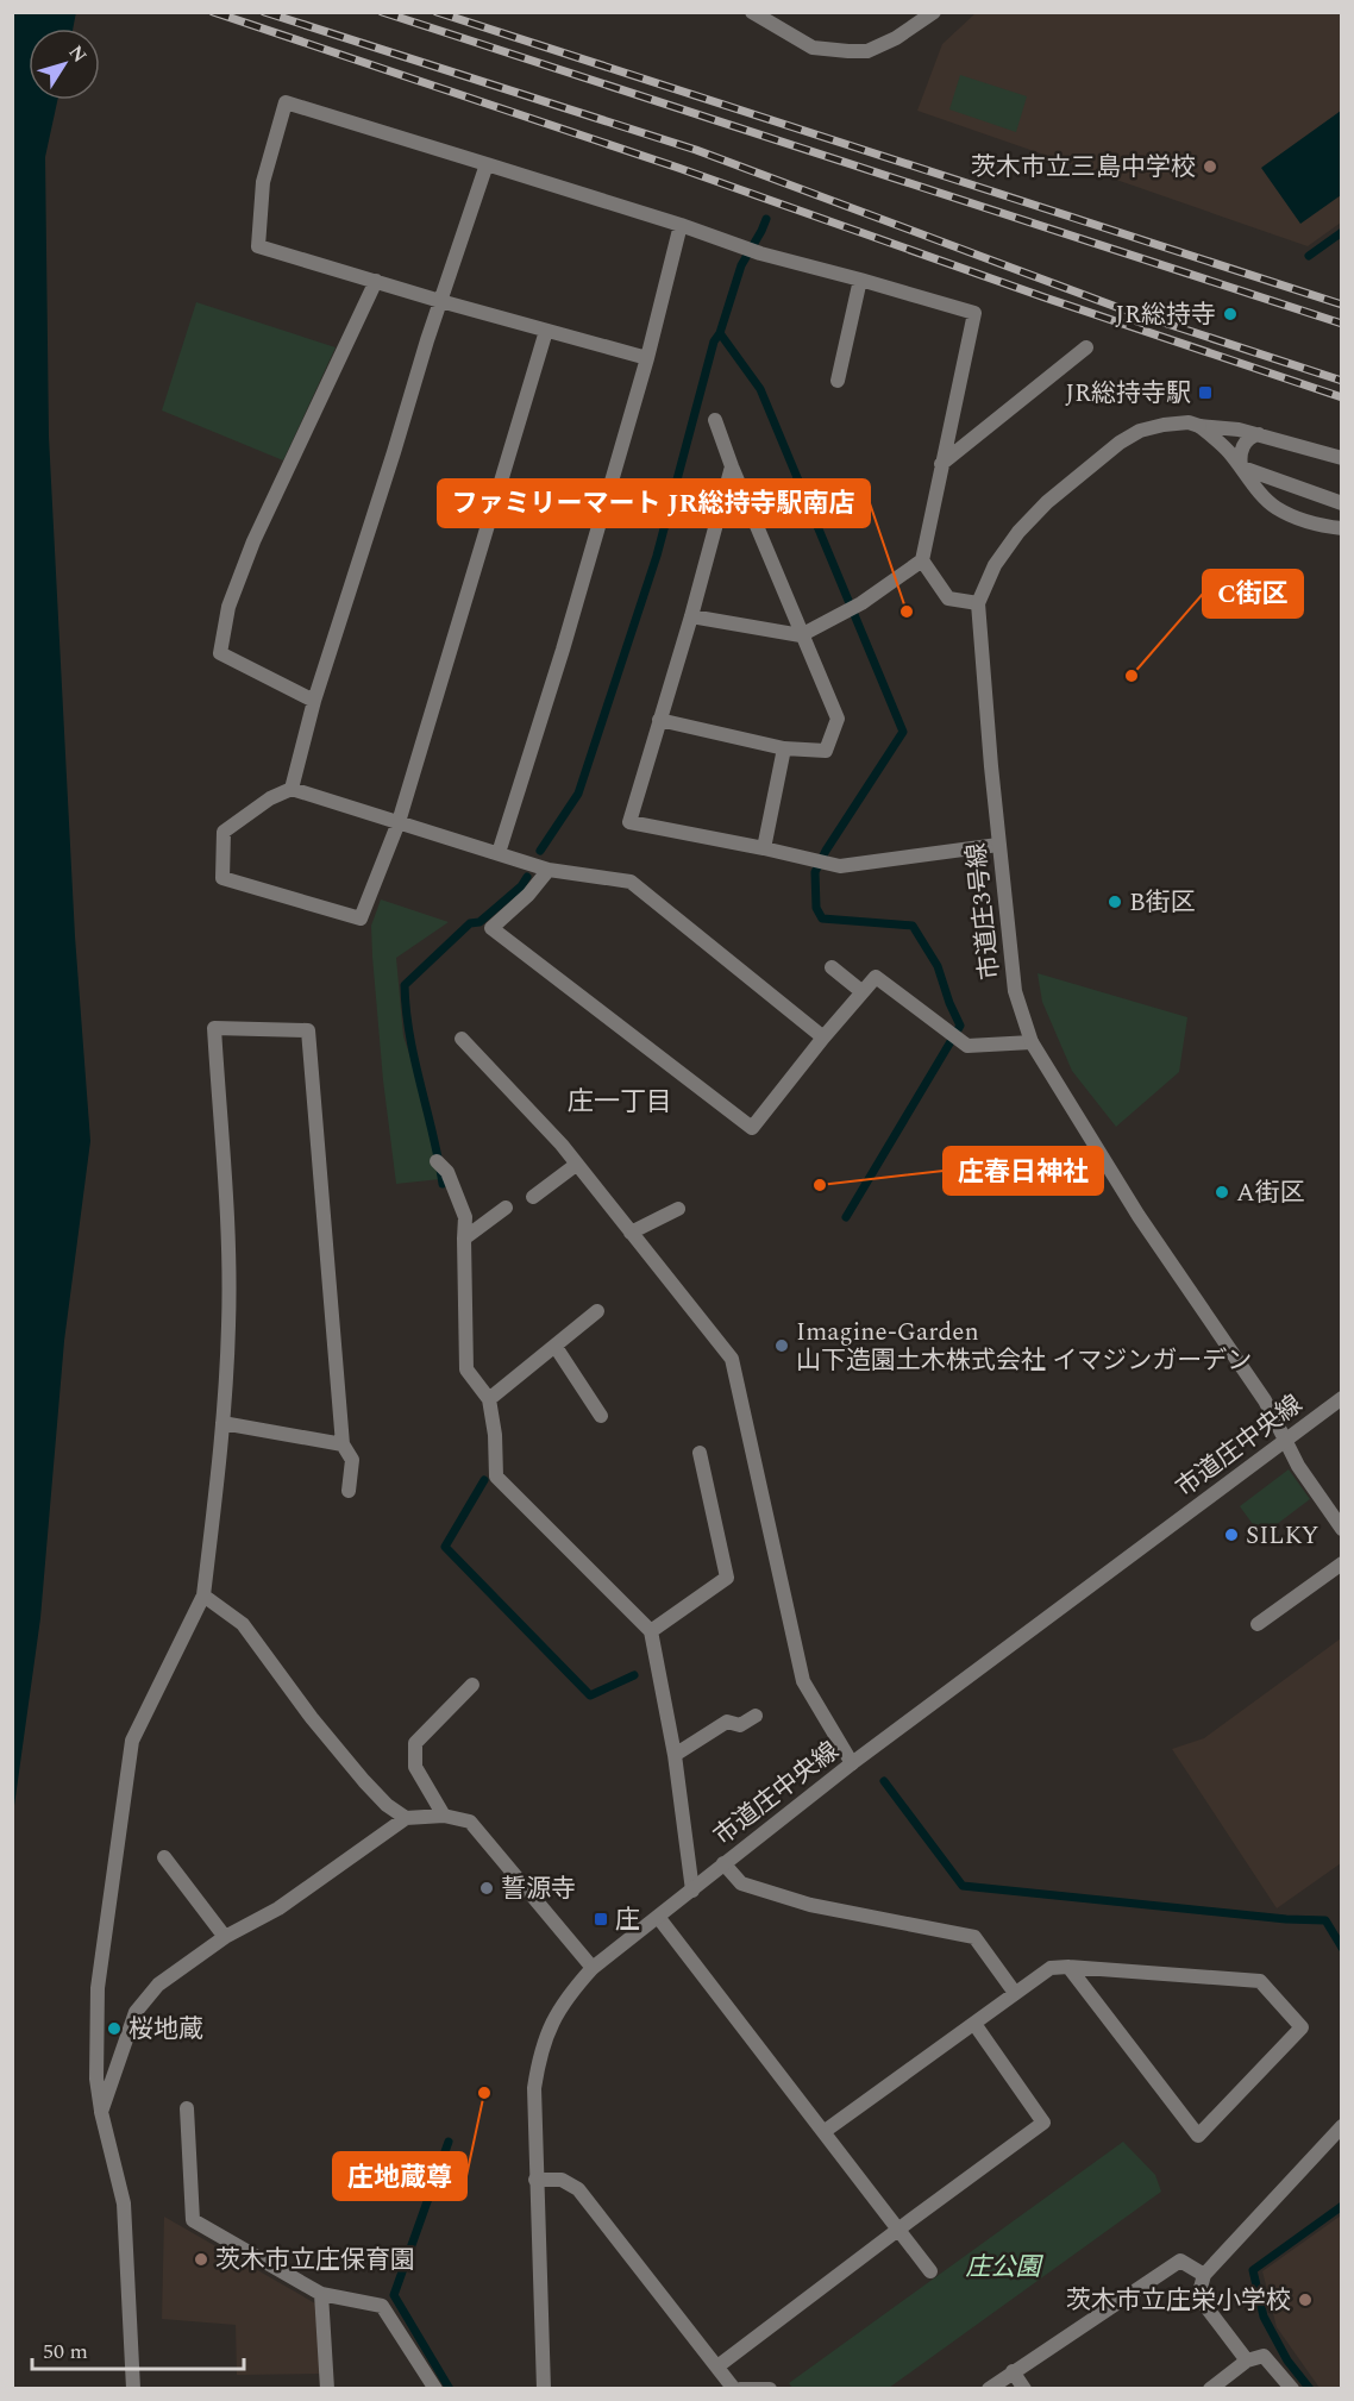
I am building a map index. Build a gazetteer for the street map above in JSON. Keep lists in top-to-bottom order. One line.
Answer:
{"streets":{"street":["市道庄3号線","市道庄中央線"]},"crossings":[["市道庄3号線","市道庄中央線"]],"districts":["庄一丁目"],"parks":["庄公園"],"places":{"other":["茨木市立三島中学校","JR総持寺","ファミリーマート JR総持寺駅南店","C街区","B街区","庄春日神社","A街区","Imagine-Garden 山下造園土木株式会社 イマジンガーデン","SILKY","誓源寺","桜地蔵","庄地蔵尊","茨木市立庄保育園","茨木市立庄栄小学校"],"transit":["JR総持寺駅","庄"]},"scale_bar":"50 m","north":"top right"}
